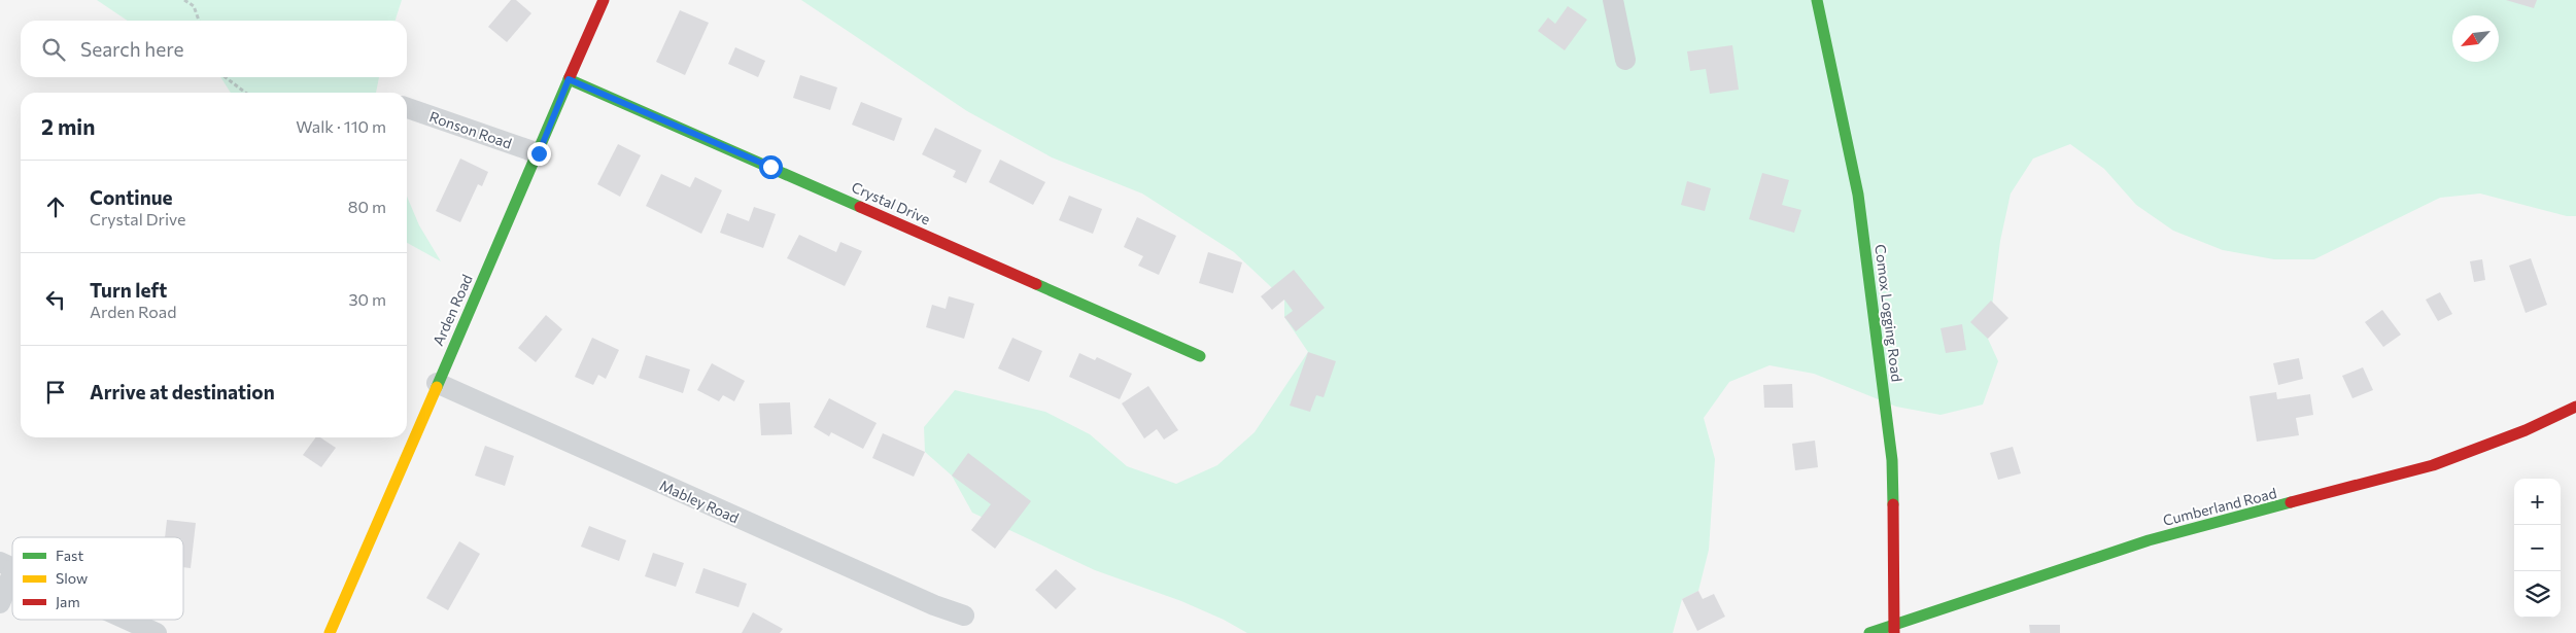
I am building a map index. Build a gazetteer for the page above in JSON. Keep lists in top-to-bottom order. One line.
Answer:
{"streets":{"street":["Ronson Road","Crystal Drive","Arden Road","Comox Logging Road","Mabley Road","Cumberland Road"]},"crossings":[["Ronson Road","Arden Road"],["Crystal Drive","Arden Road"],["Arden Road","Mabley Road"],["Comox Logging Road","Cumberland Road"]],"legend":["Fast","Slow","Jam"],"north":"bottom left","page":{"search":"Search here","heading":["2 min","Walk · 110 m"],"list":[["Continue","Crystal Drive","80 m"],["Turn left","Arden Road","30 m"],"Arrive at destination"],"map_buttons":["+","−"]}}
